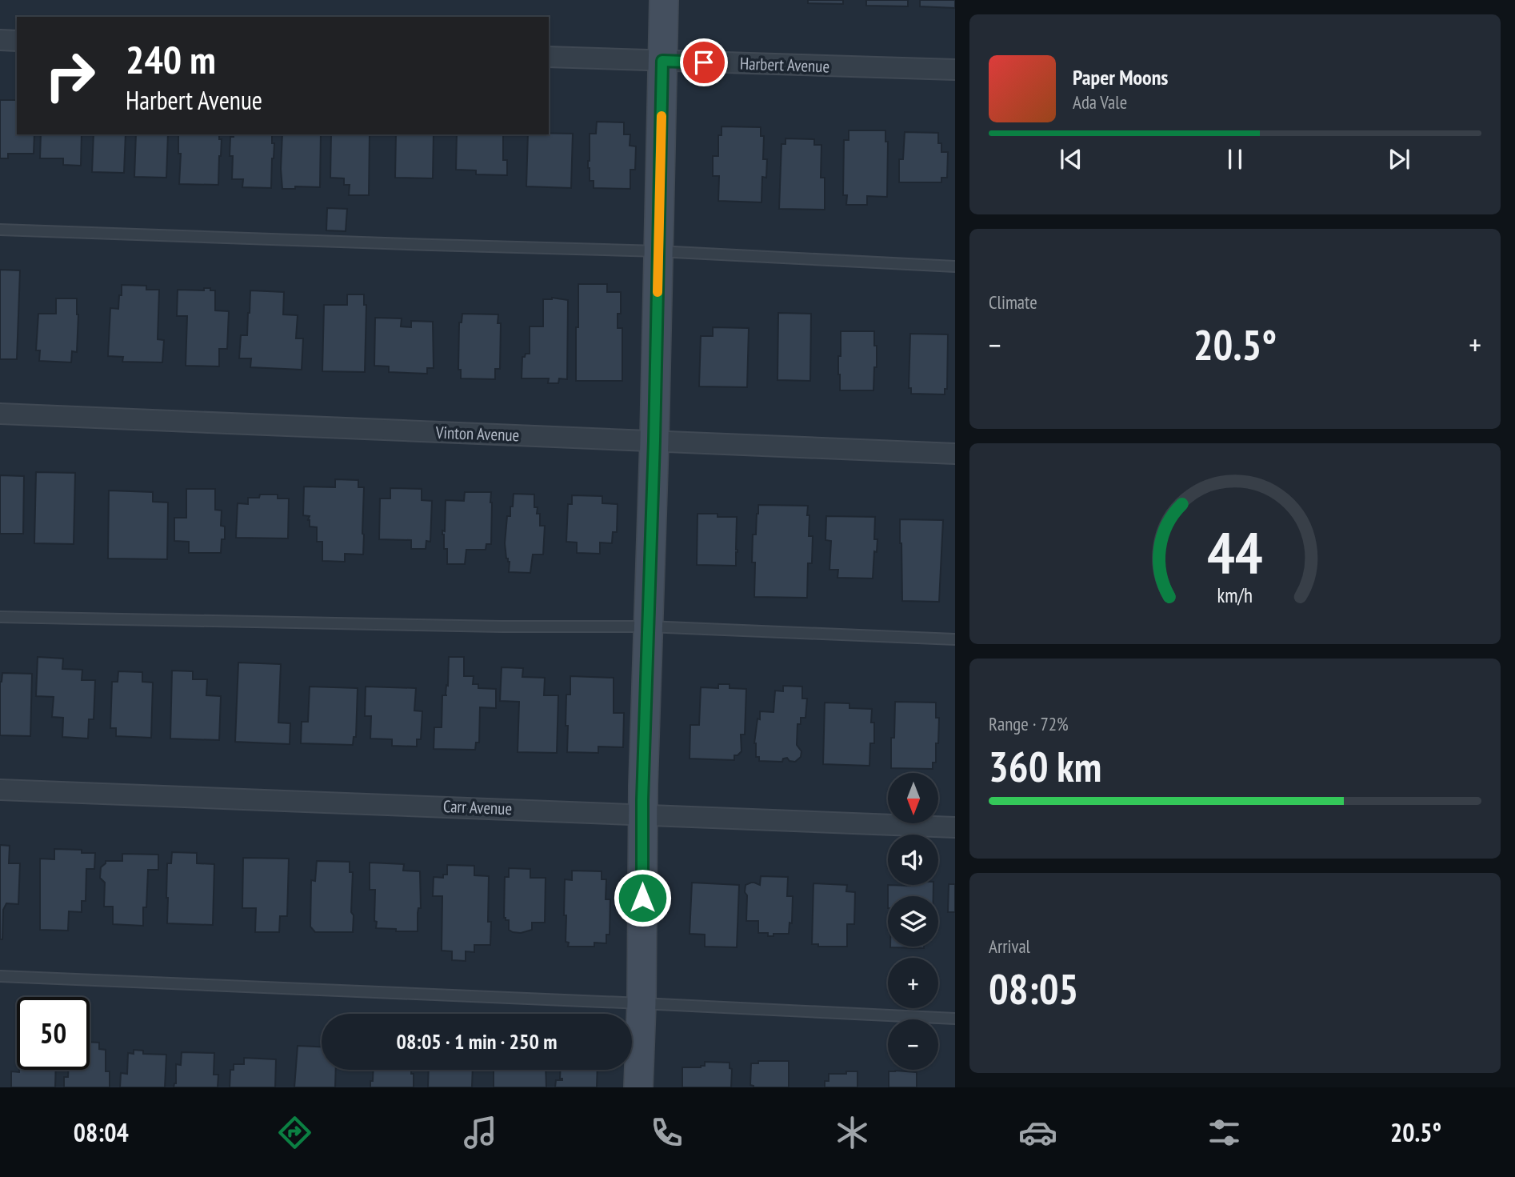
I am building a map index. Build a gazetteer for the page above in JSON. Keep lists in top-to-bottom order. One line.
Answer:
{"streets":{"street":["Harbert Avenue","Vinton Avenue","Carr Avenue"]},"north":"bottom","page":{"turn":["240 m","Harbert Avenue"],"song":["Paper Moons","Ada Vale"],"tile":["Climate",["Range · 72%","360 km"],["Arrival","08:05"]],"heat":["−","20.5°","+"],"map_buttons":["+","−"],"limit":"50","trip":"08:05 · 1 min · 250 m","tabs":["08:04","20.5°"],"gauge":["44","km/h"]}}
